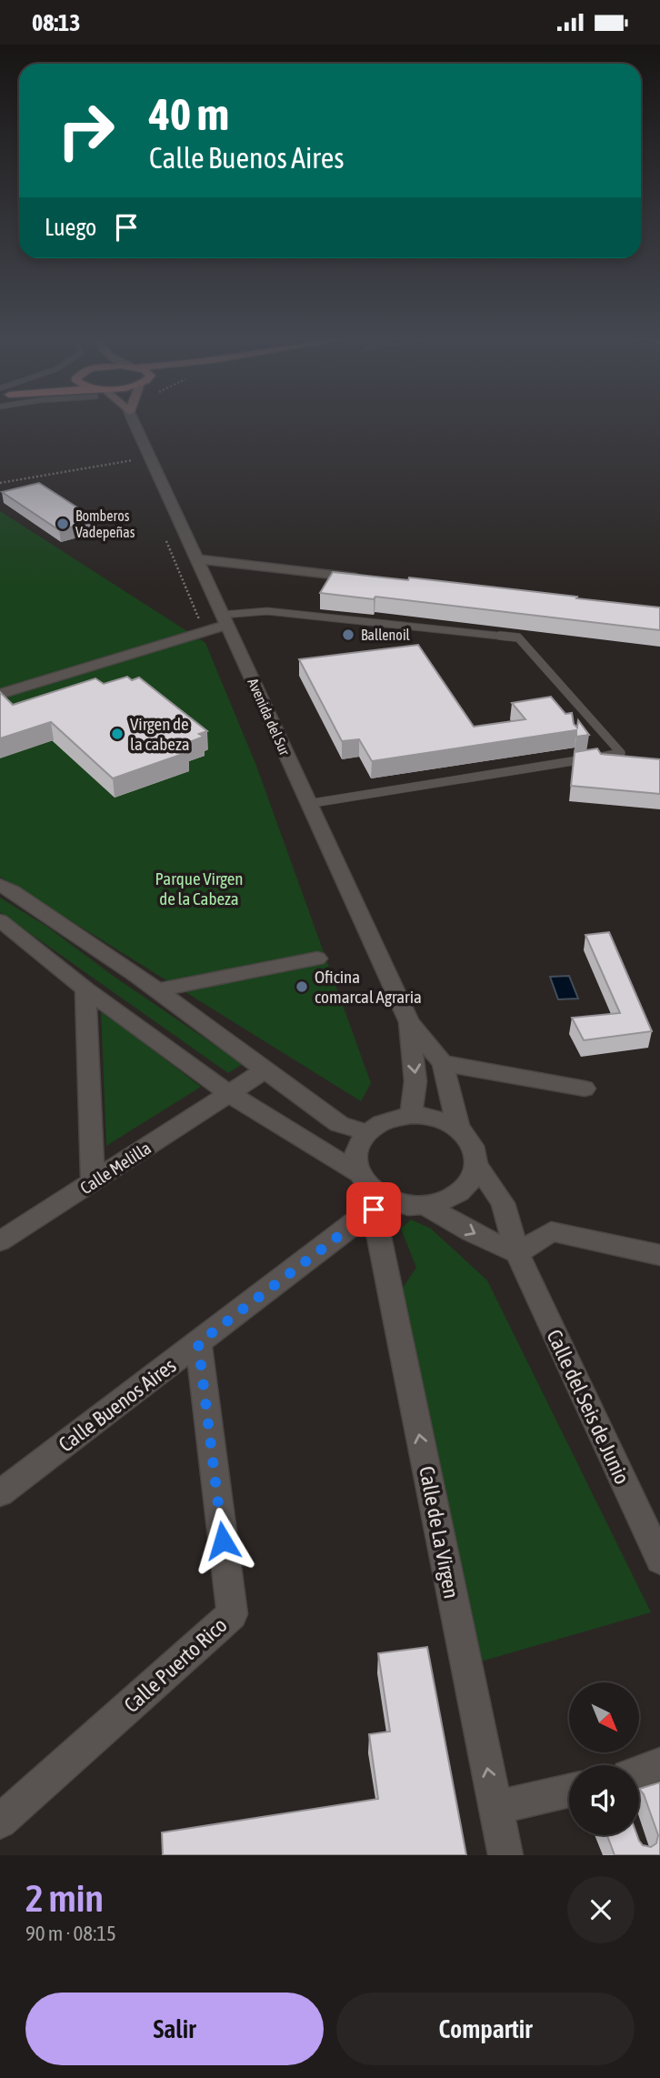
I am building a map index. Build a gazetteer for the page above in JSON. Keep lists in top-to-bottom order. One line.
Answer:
{"streets":{"street":["Avenida del Sur","Calle Melilla","Calle Buenos Aires","Calle del Seis de Junio","Calle de La Virgen","Calle Puerto Rico"]},"crossings":[["Avenida del Sur","Calle Buenos Aires"],["Avenida del Sur","Calle del Seis de Junio"],["Avenida del Sur","Calle de La Virgen"],["Calle Buenos Aires","Calle del Seis de Junio"],["Calle Buenos Aires","Calle de La Virgen"],["Calle Buenos Aires","Calle Puerto Rico"],["Calle del Seis de Junio","Calle de La Virgen"]],"one_way":["Calle de La Virgen"],"parks":["Parque Virgen de la Cabeza"],"places":["Bomberos Vadepeñas","Ballenoil","Virgen de la cabeza","Oficina comarcal Agraria"],"north":"bottom right","page":{"status":"08:13","turn":["40 m","Calle Buenos Aires"],"then":"Luego","heading":["2 min","90 m · 08:15"],"buttons":["Salir","Compartir"]}}
